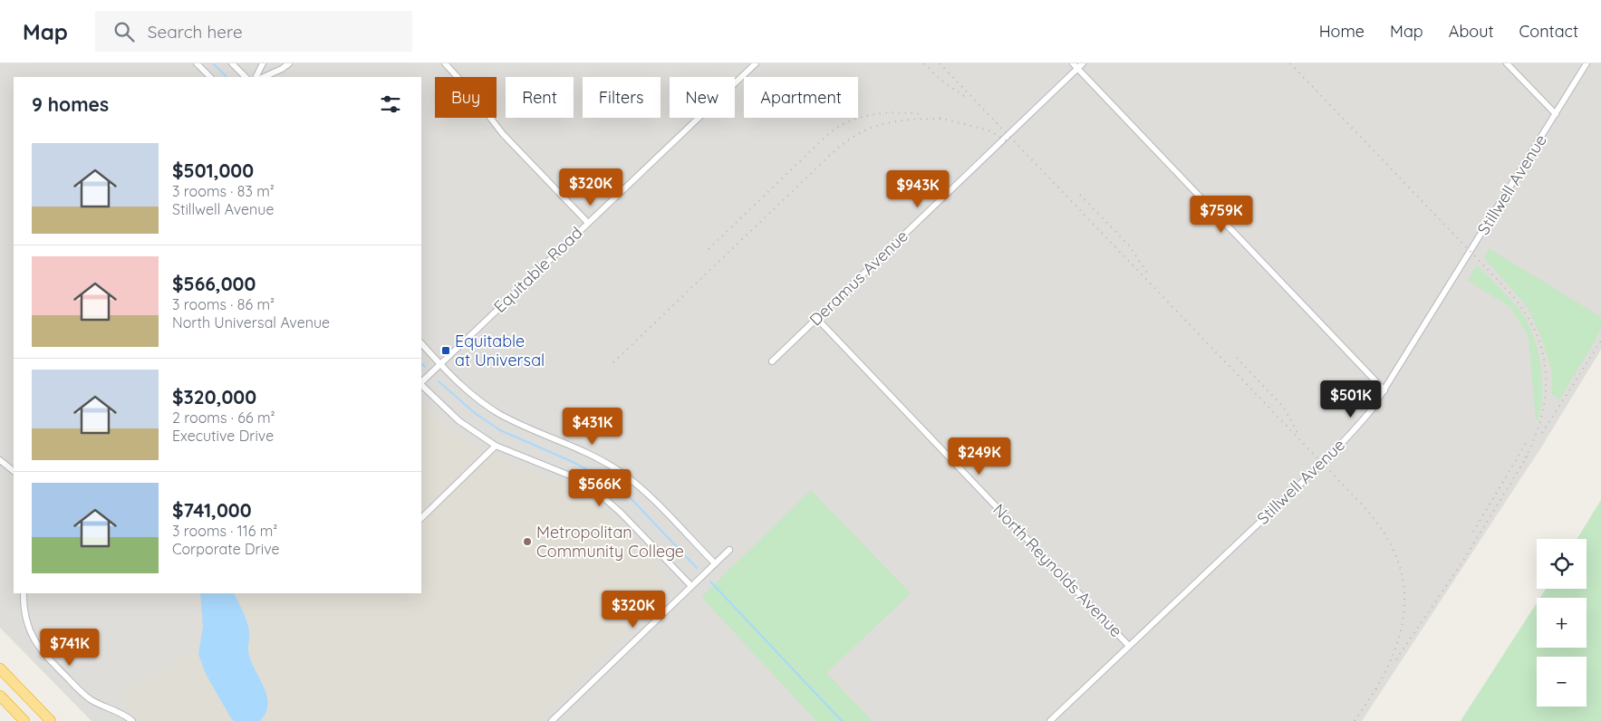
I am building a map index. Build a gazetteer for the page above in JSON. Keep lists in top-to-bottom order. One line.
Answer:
{"streets":{"street":["Stillwell Avenue","Equitable Road","Deramus Avenue","North Reynolds Avenue"]},"crossings":[["Stillwell Avenue","North Reynolds Avenue"],["Deramus Avenue","North Reynolds Avenue"]],"places":{"transit":["Equitable at Universal"],"other":["Metropolitan Community College"]},"page":{"header":"Map","search":"Search here","nav":["Home","Map","About","Contact"],"chip":["Buy","Rent","Filters","New","Apartment"],"heading":"9 homes","list":[{"name":"$501,000","note":"3 rooms · 83 m² · Stillwell Avenue"},{"name":"$566,000","note":"3 rooms · 86 m² · North Universal Avenue"},{"name":"$320,000","note":"2 rooms · 66 m² · Executive Drive"},{"name":"$741,000","note":"3 rooms · 116 m² · Corporate Drive"}],"price":["$320K","$943K","$759K","$501K","$431K","$249K","$566K","$320K","$741K"],"map_buttons":["+","−"]}}
